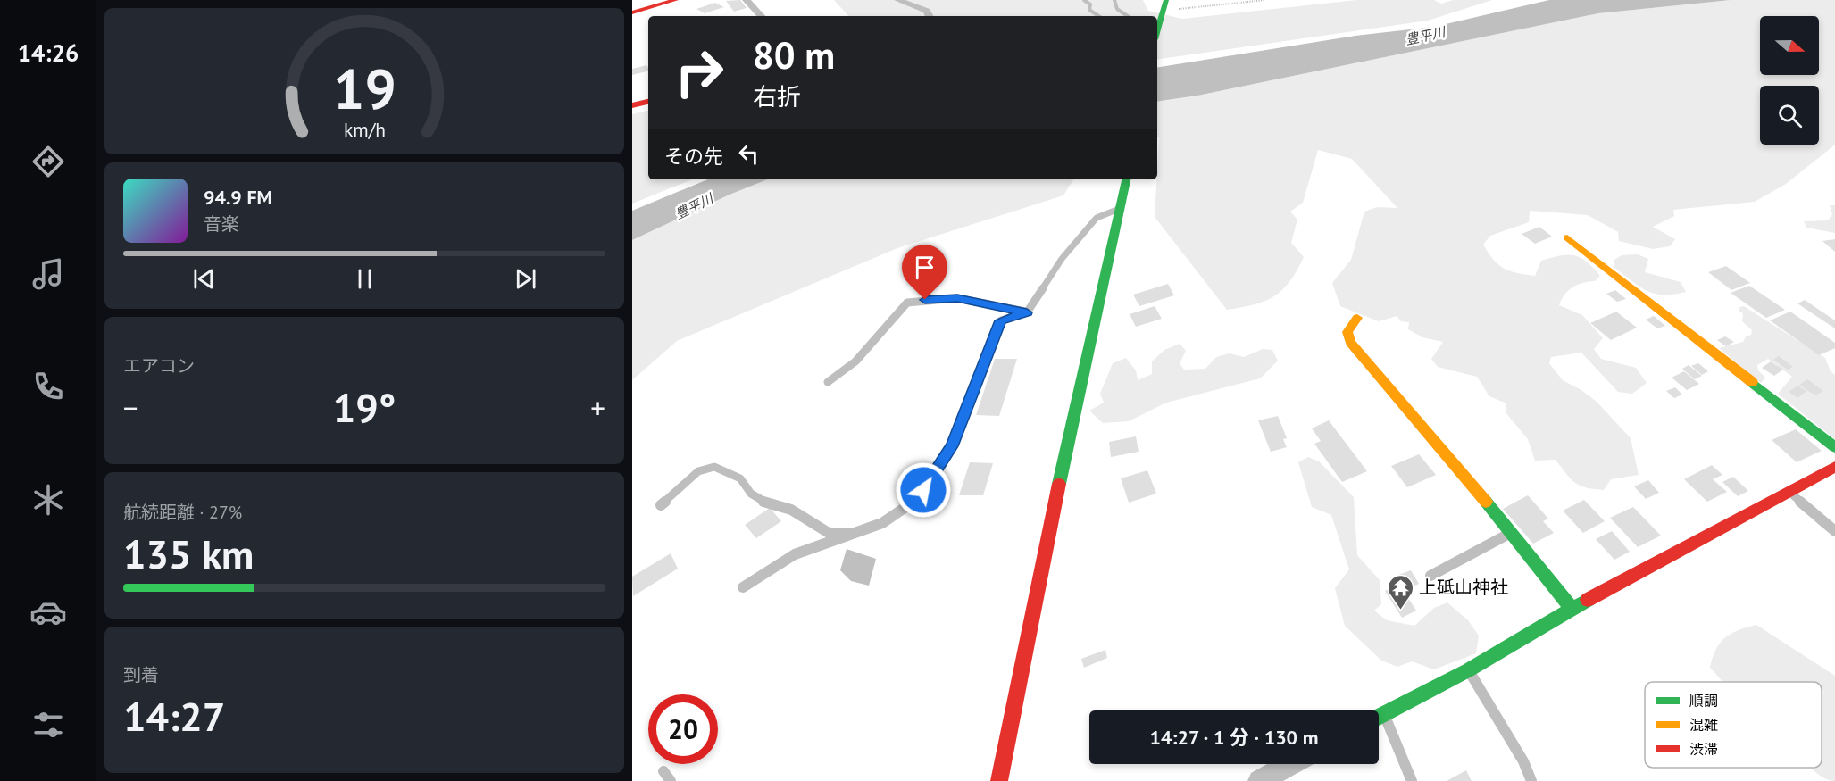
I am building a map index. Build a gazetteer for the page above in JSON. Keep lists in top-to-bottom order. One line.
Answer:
{"water":["豊平川"],"places":{"temple":["上砥山神社"]},"legend":["順調","混雑","渋滞"],"north":"right","page":{"tabs":"14:26","turn":["80 m","右折"],"then":"その先","song":["94.9 FM","音楽"],"tile":["エアコン",["航続距離 · 27%","135 km"],["到着","14:27"]],"heat":["−","19°","+"],"limit":"20","trip":"14:27 · 1 分 · 130 m","gauge":["19","km/h"]}}
